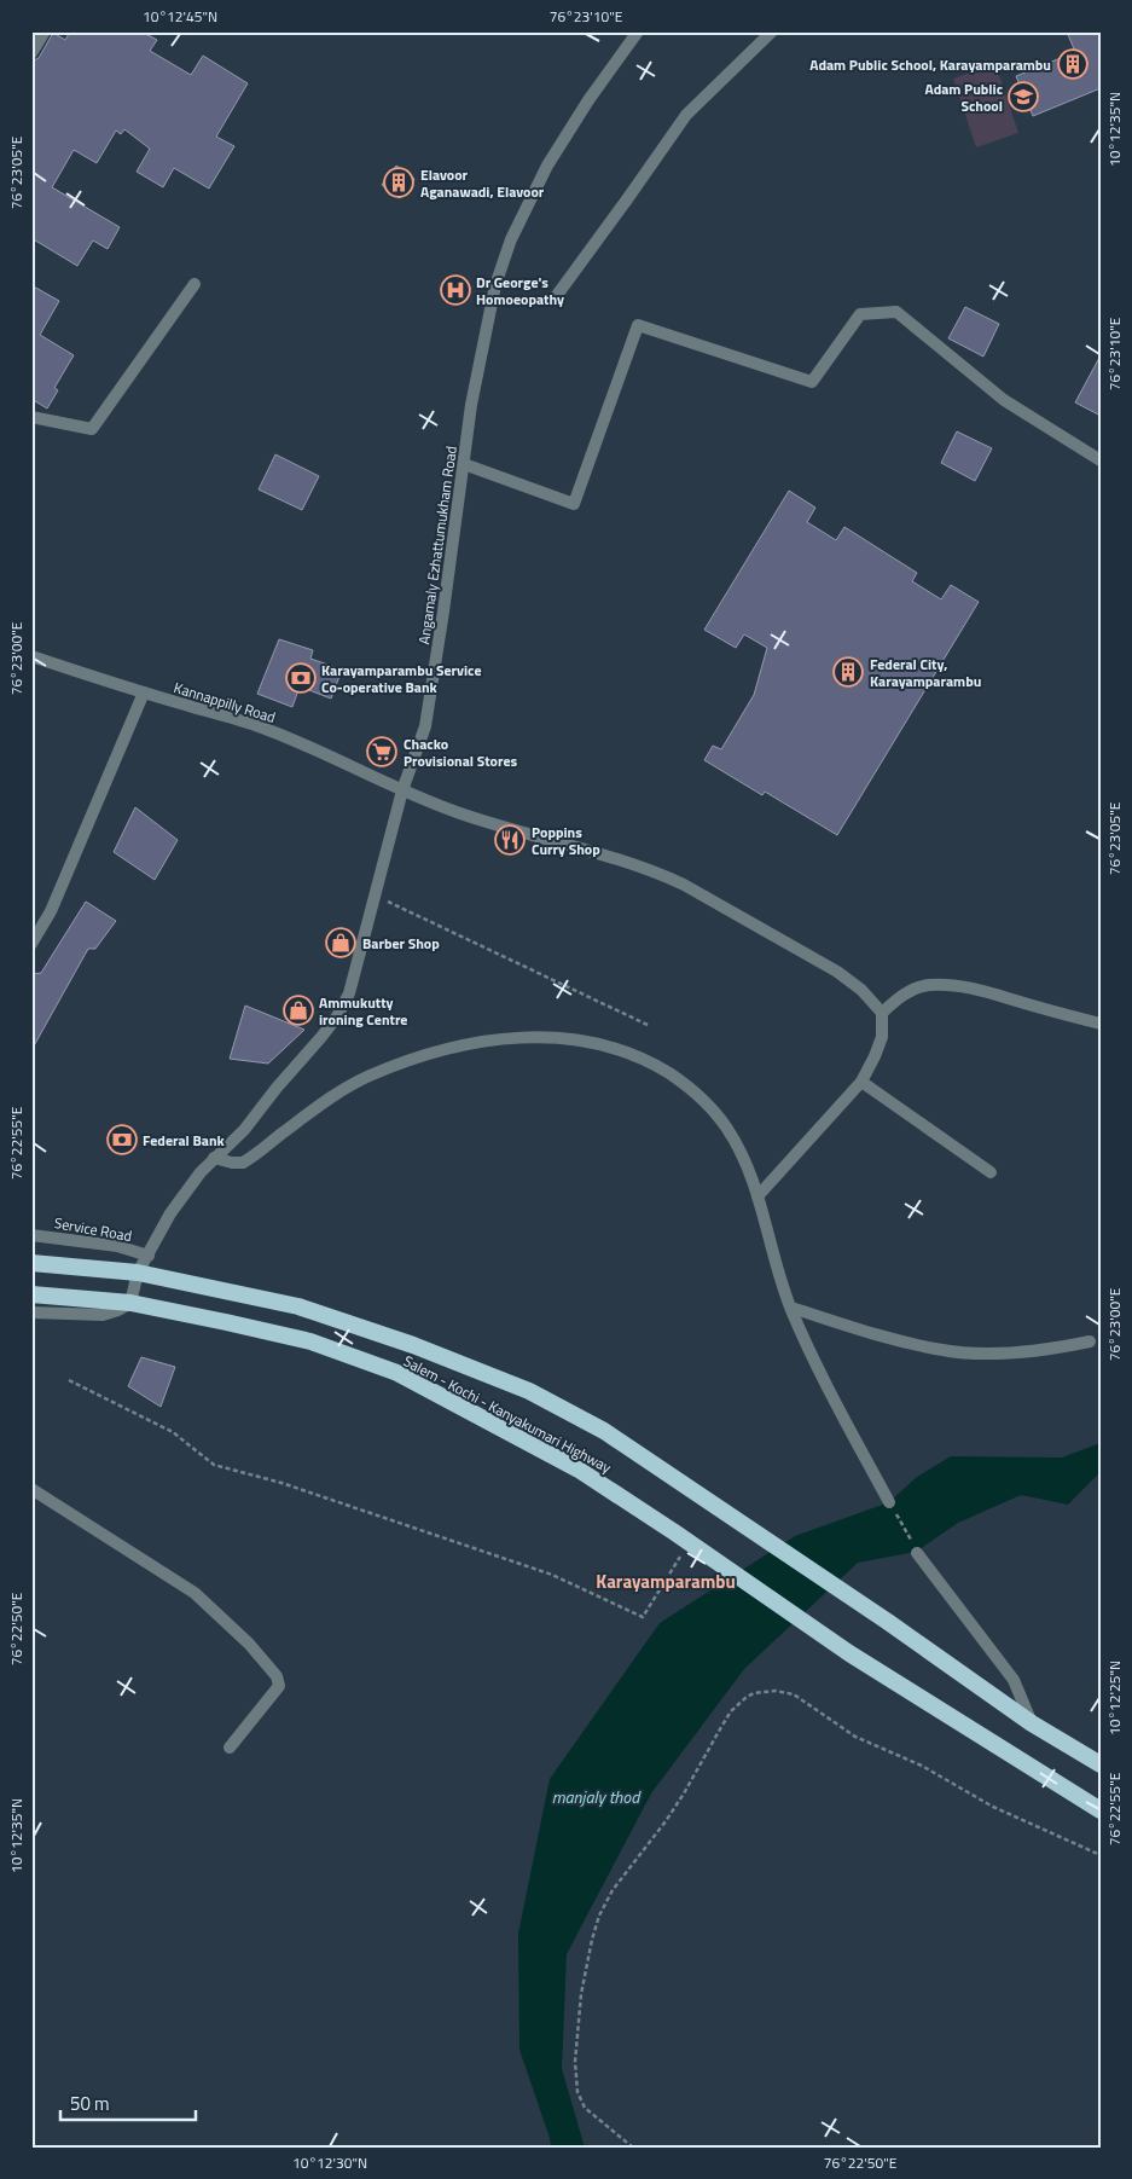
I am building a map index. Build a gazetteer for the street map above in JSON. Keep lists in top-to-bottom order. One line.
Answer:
{"streets":{"highway":["Salem - Kochi - Kanyakumari Highway"],"street":["Angamaly Ezhattumukham Road","Kannappilly Road","Service Road"]},"crossings":[["Angamaly Ezhattumukham Road","Kannappilly Road"],["Angamaly Ezhattumukham Road","Service Road"],["Angamaly Ezhattumukham Road","Salem - Kochi - Kanyakumari Highway"]],"districts":["Karayamparambu"],"water":["manjaly thod"],"places":{"building":["Adam Public School, Karayamparambu","Elavoor Aganawadi, Elavoor","Federal City, Karayamparambu"],"school or university":["Adam Public School"],"hospital":["Dr George's Homoeopathy"],"bank":["Karayamparambu Service Co-operative Bank","Federal Bank"],"supermarket":["Chacko Provisional Stores"],"restaurant":["Poppins Curry Shop"],"shop":["Barber Shop","Ammukutty ironing Centre"]},"scale_bar":"50 m","coordinates":["10°12'45\"N","76°23'10\"E","10°12'35\"N","76°23'05\"E","76°23'00\"E","76°22'55\"E","76°22'50\"E","10°12'25\"N","10°12'30\"N"]}
